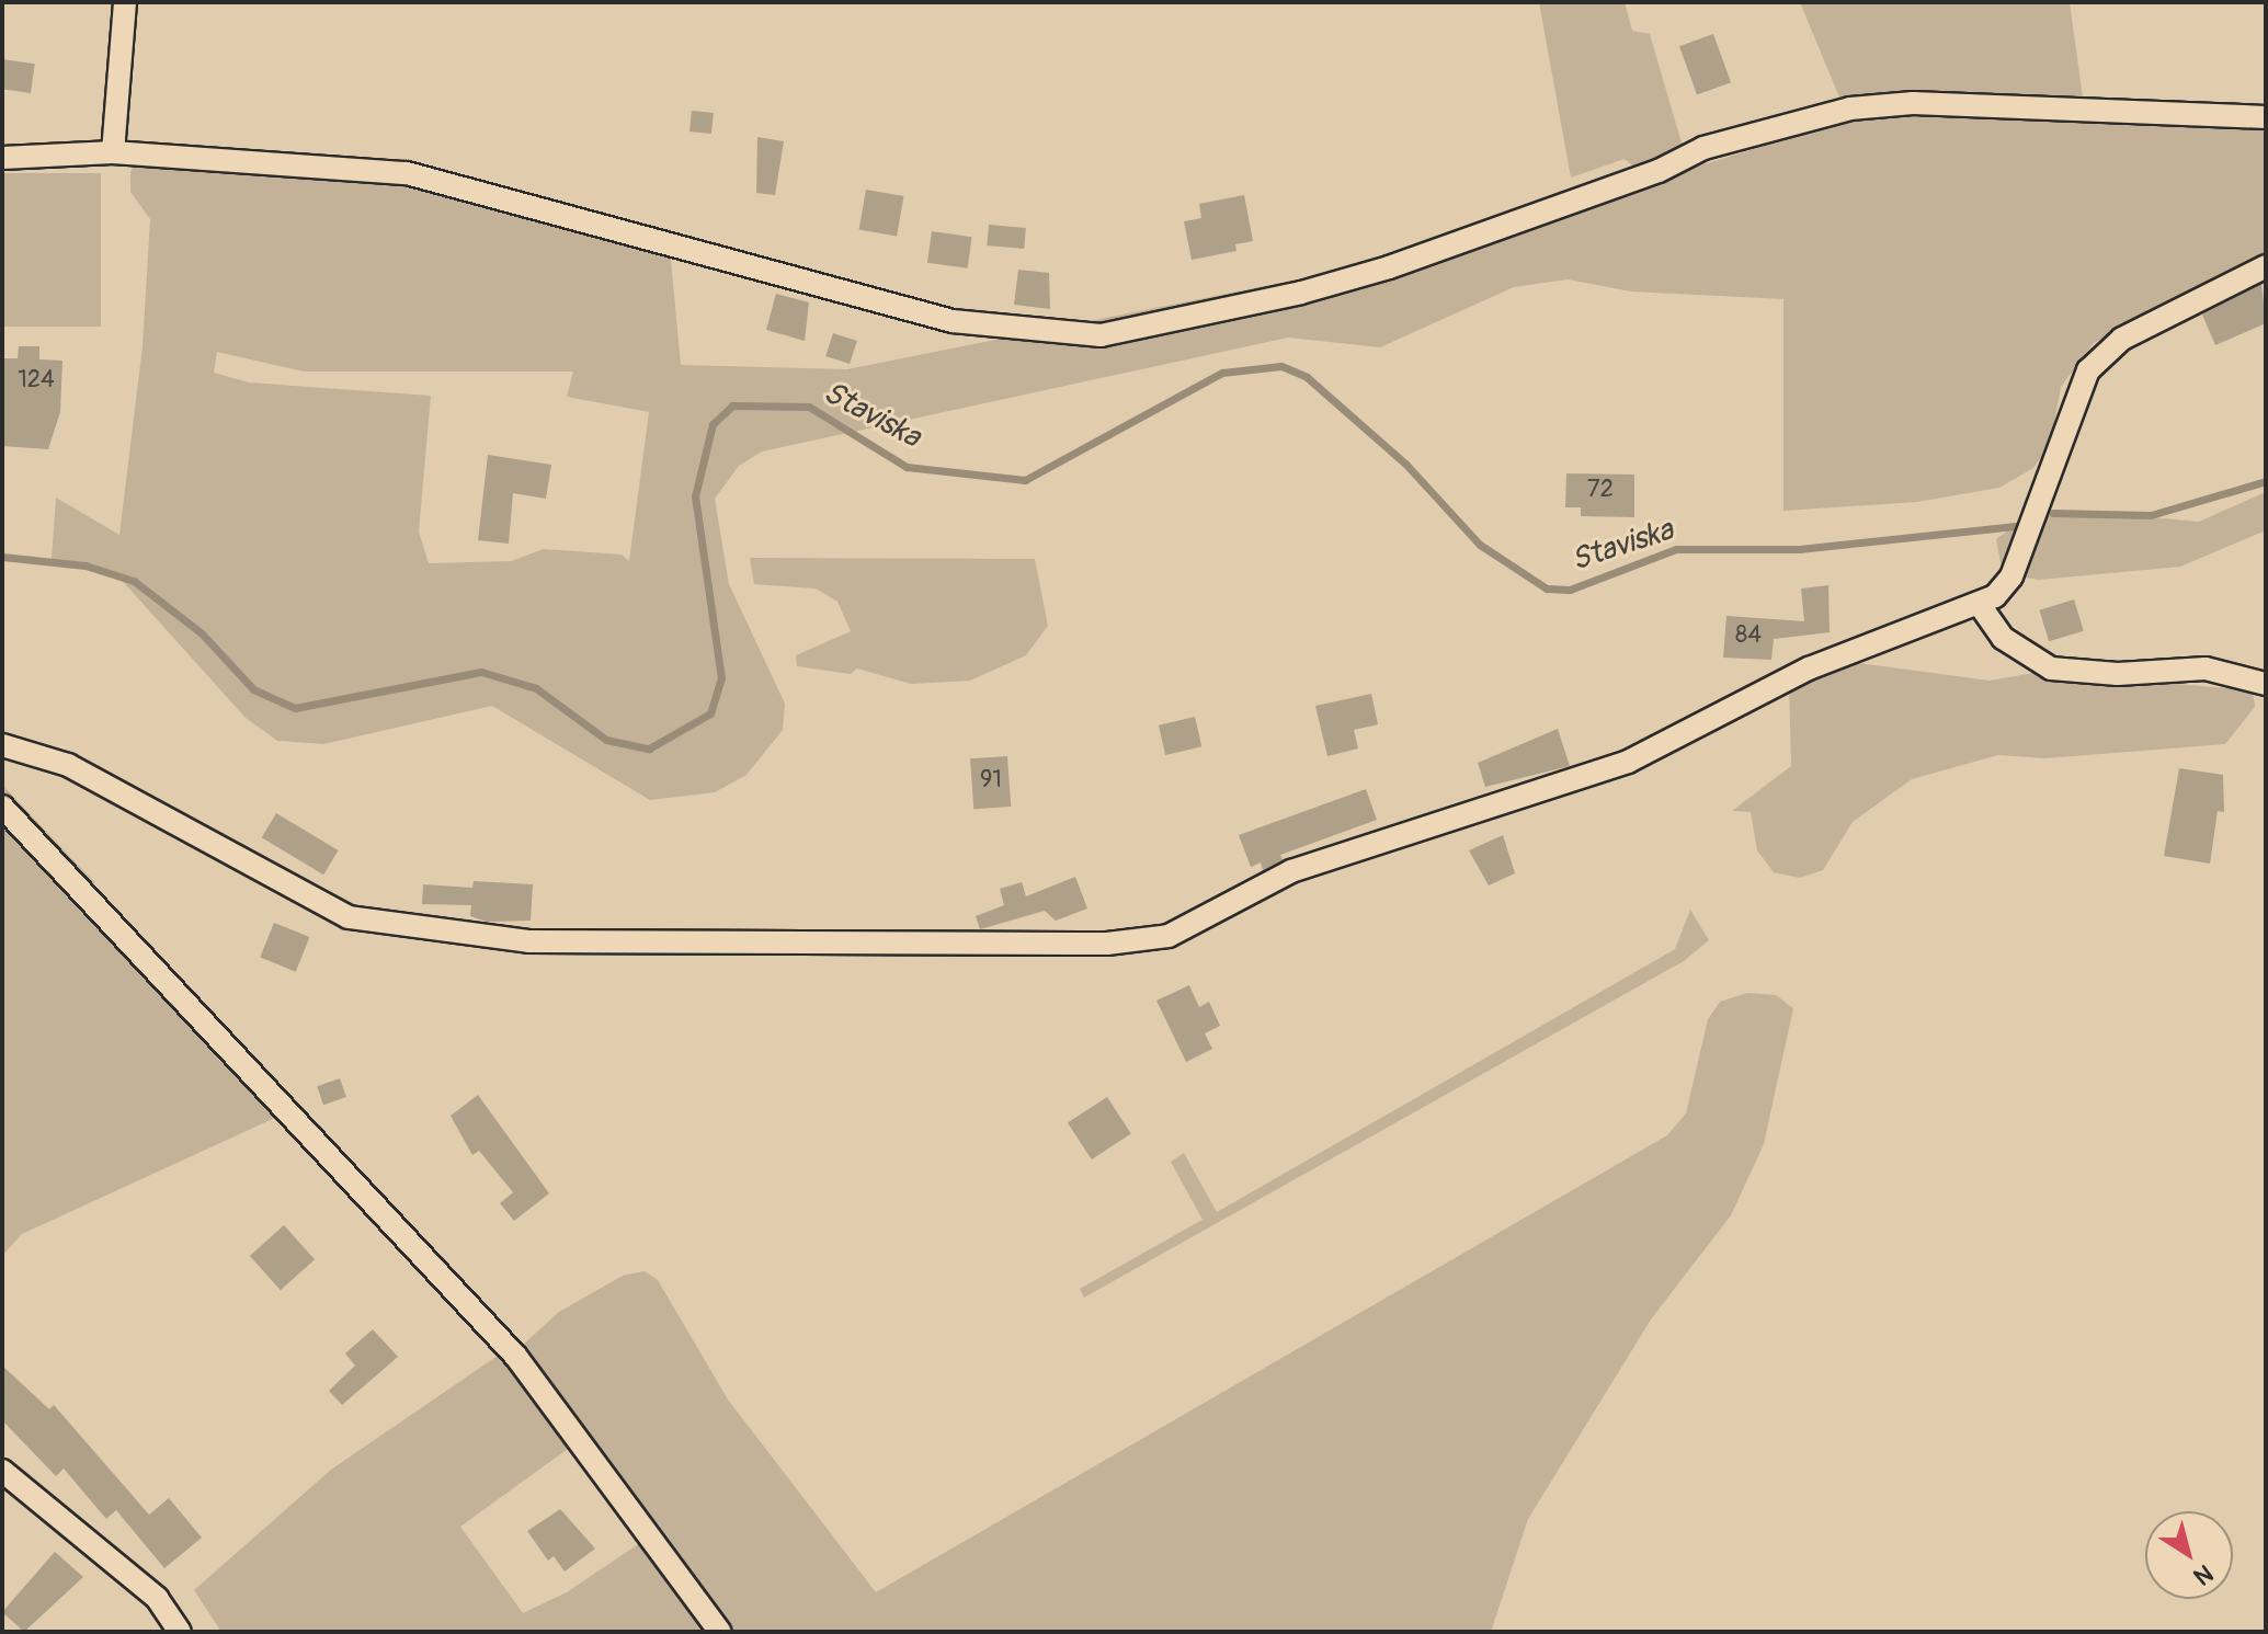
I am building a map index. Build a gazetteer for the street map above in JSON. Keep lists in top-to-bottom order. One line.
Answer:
{"water":["Staviska"],"house_numbers":["124","72","84","91"],"north":"bottom right"}
